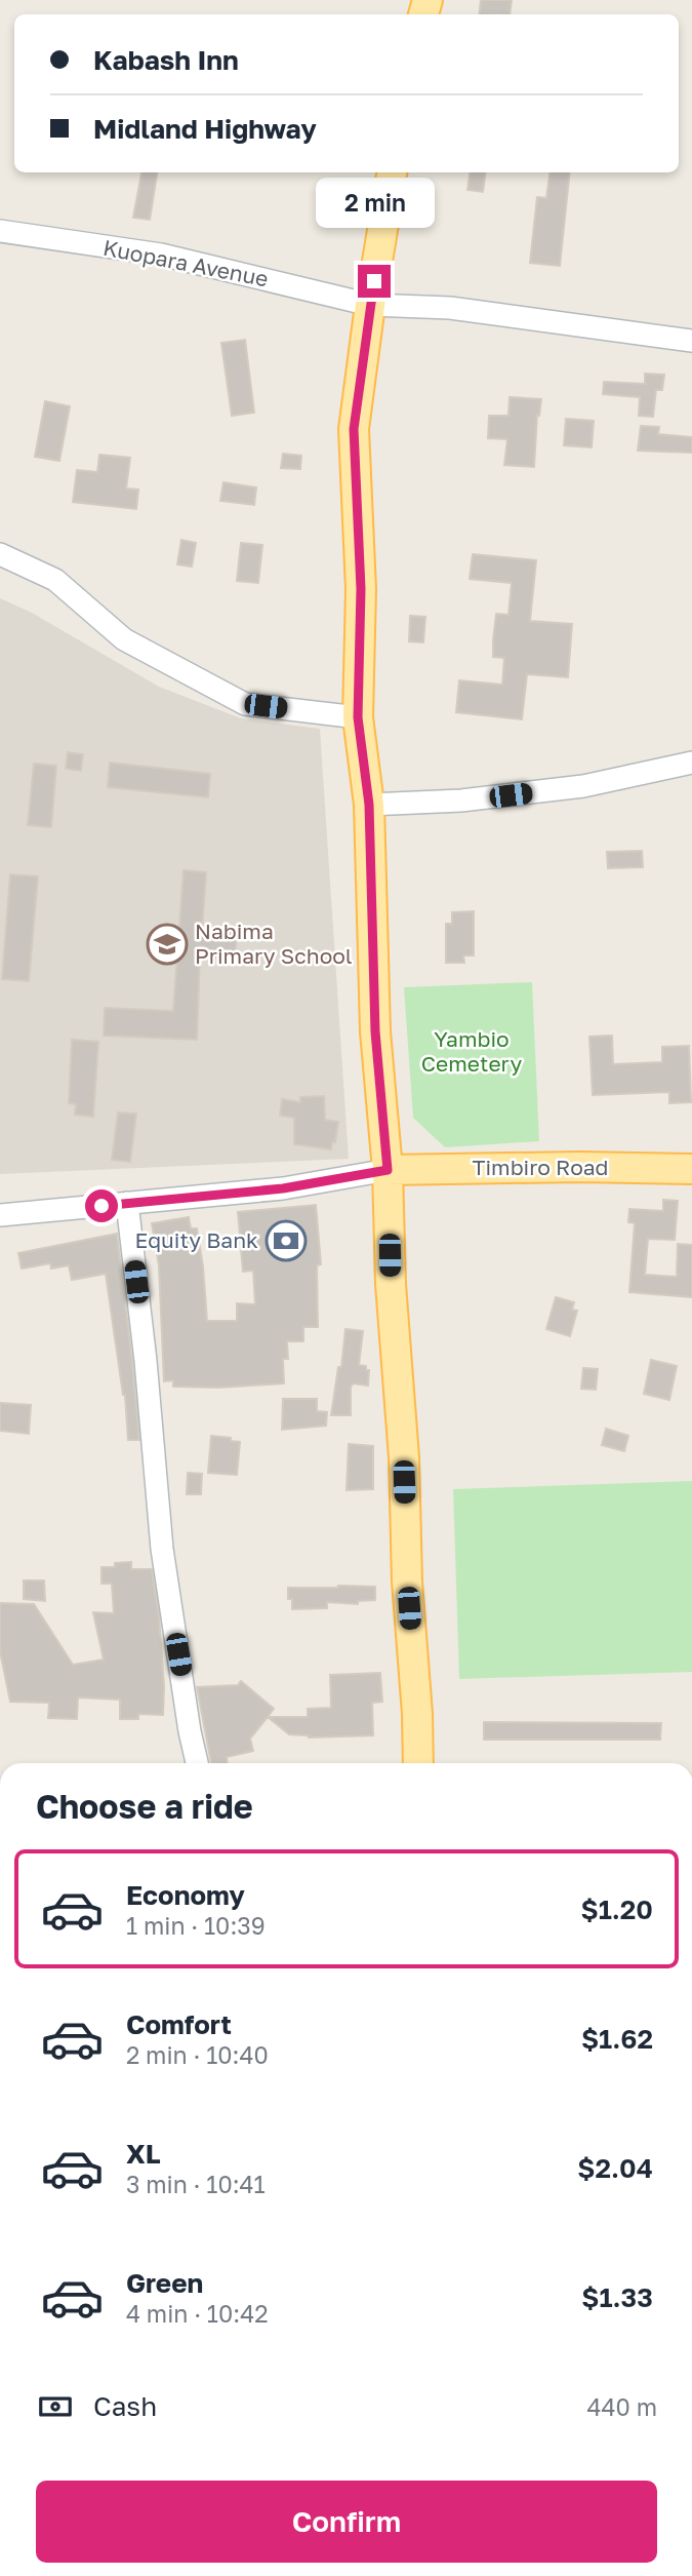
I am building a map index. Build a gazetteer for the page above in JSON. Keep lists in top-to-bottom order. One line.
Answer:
{"streets":{"main road":["Timbiro Road"],"street":["Kuopara Avenue"]},"parks":["Yambio Cemetery"],"places":{"school or university":["Nabima Primary School"],"bank":["Equity Bank"]},"page":{"banner":["Kabash Inn","Midland Highway"],"bubble":"2 min","heading":"Choose a ride","list":[{"name":"Economy","note":"1 min · 10:39","value":"$1.20"},{"name":"Comfort","note":"2 min · 10:40","value":"$1.62"},{"name":"XL","note":"3 min · 10:41","value":"$2.04"},{"name":"Green","note":"4 min · 10:42","value":"$1.33"}],"pay":["Cash","440 m"],"buttons":"Confirm"}}
